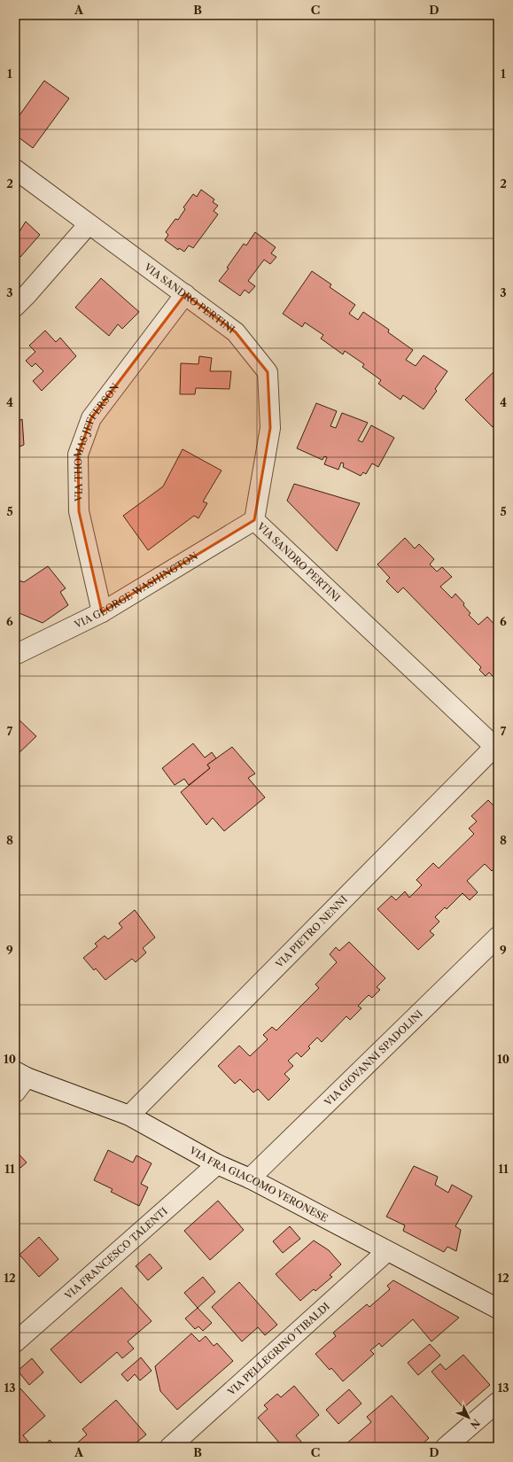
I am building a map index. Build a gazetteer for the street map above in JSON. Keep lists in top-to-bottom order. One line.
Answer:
{"streets":{"street":["VIA SANDRO PERTINI","VIA THOMAS JEFFERSON","VIA GEORGE WASHINGTON","VIA PIETRO NENNI","VIA GIOVANNI SPADOLINI","VIA FRA GIACOMO VERONESE","VIA FRANCESCO TALENTI","VIA PELLEGRINO TIBALDI"]},"crossings":[["VIA SANDRO PERTINI","VIA THOMAS JEFFERSON"],["VIA SANDRO PERTINI","VIA GEORGE WASHINGTON"],["VIA SANDRO PERTINI","VIA PIETRO NENNI"],["VIA THOMAS JEFFERSON","VIA GEORGE WASHINGTON"],["VIA PIETRO NENNI","VIA FRA GIACOMO VERONESE"],["VIA GIOVANNI SPADOLINI","VIA FRA GIACOMO VERONESE"],["VIA FRA GIACOMO VERONESE","VIA FRANCESCO TALENTI"],["VIA FRA GIACOMO VERONESE","VIA PELLEGRINO TIBALDI"]],"north":"bottom right","grid":{"columns":["A","B","C","D"],"rows":["1","2","3","4","5","6","7","8","9","10","11","12","13"]}}
